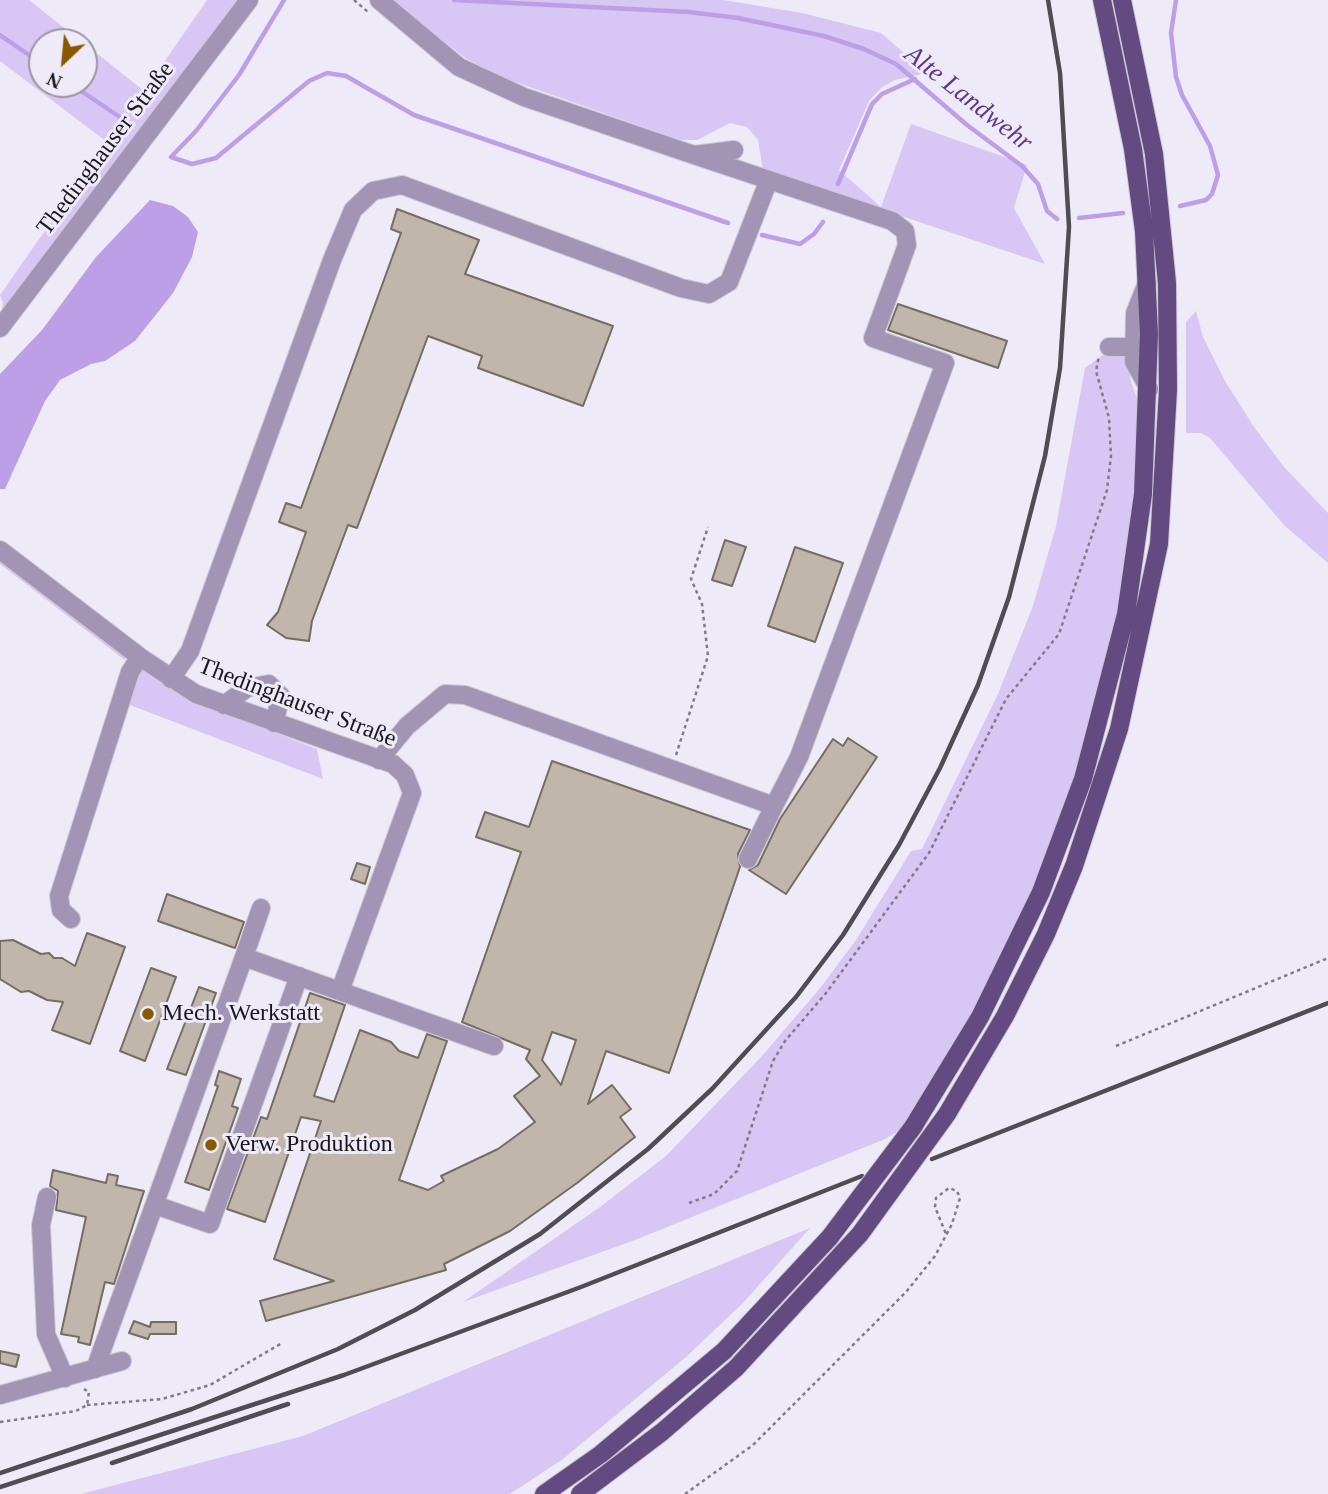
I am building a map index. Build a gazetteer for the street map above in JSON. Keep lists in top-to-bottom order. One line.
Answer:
{"streets":{"street":["Thedinghauser Straße"]},"water":["Alte Landwehr"],"places":["Mech. Werkstatt","Verw. Produktion"],"north":"bottom left"}
